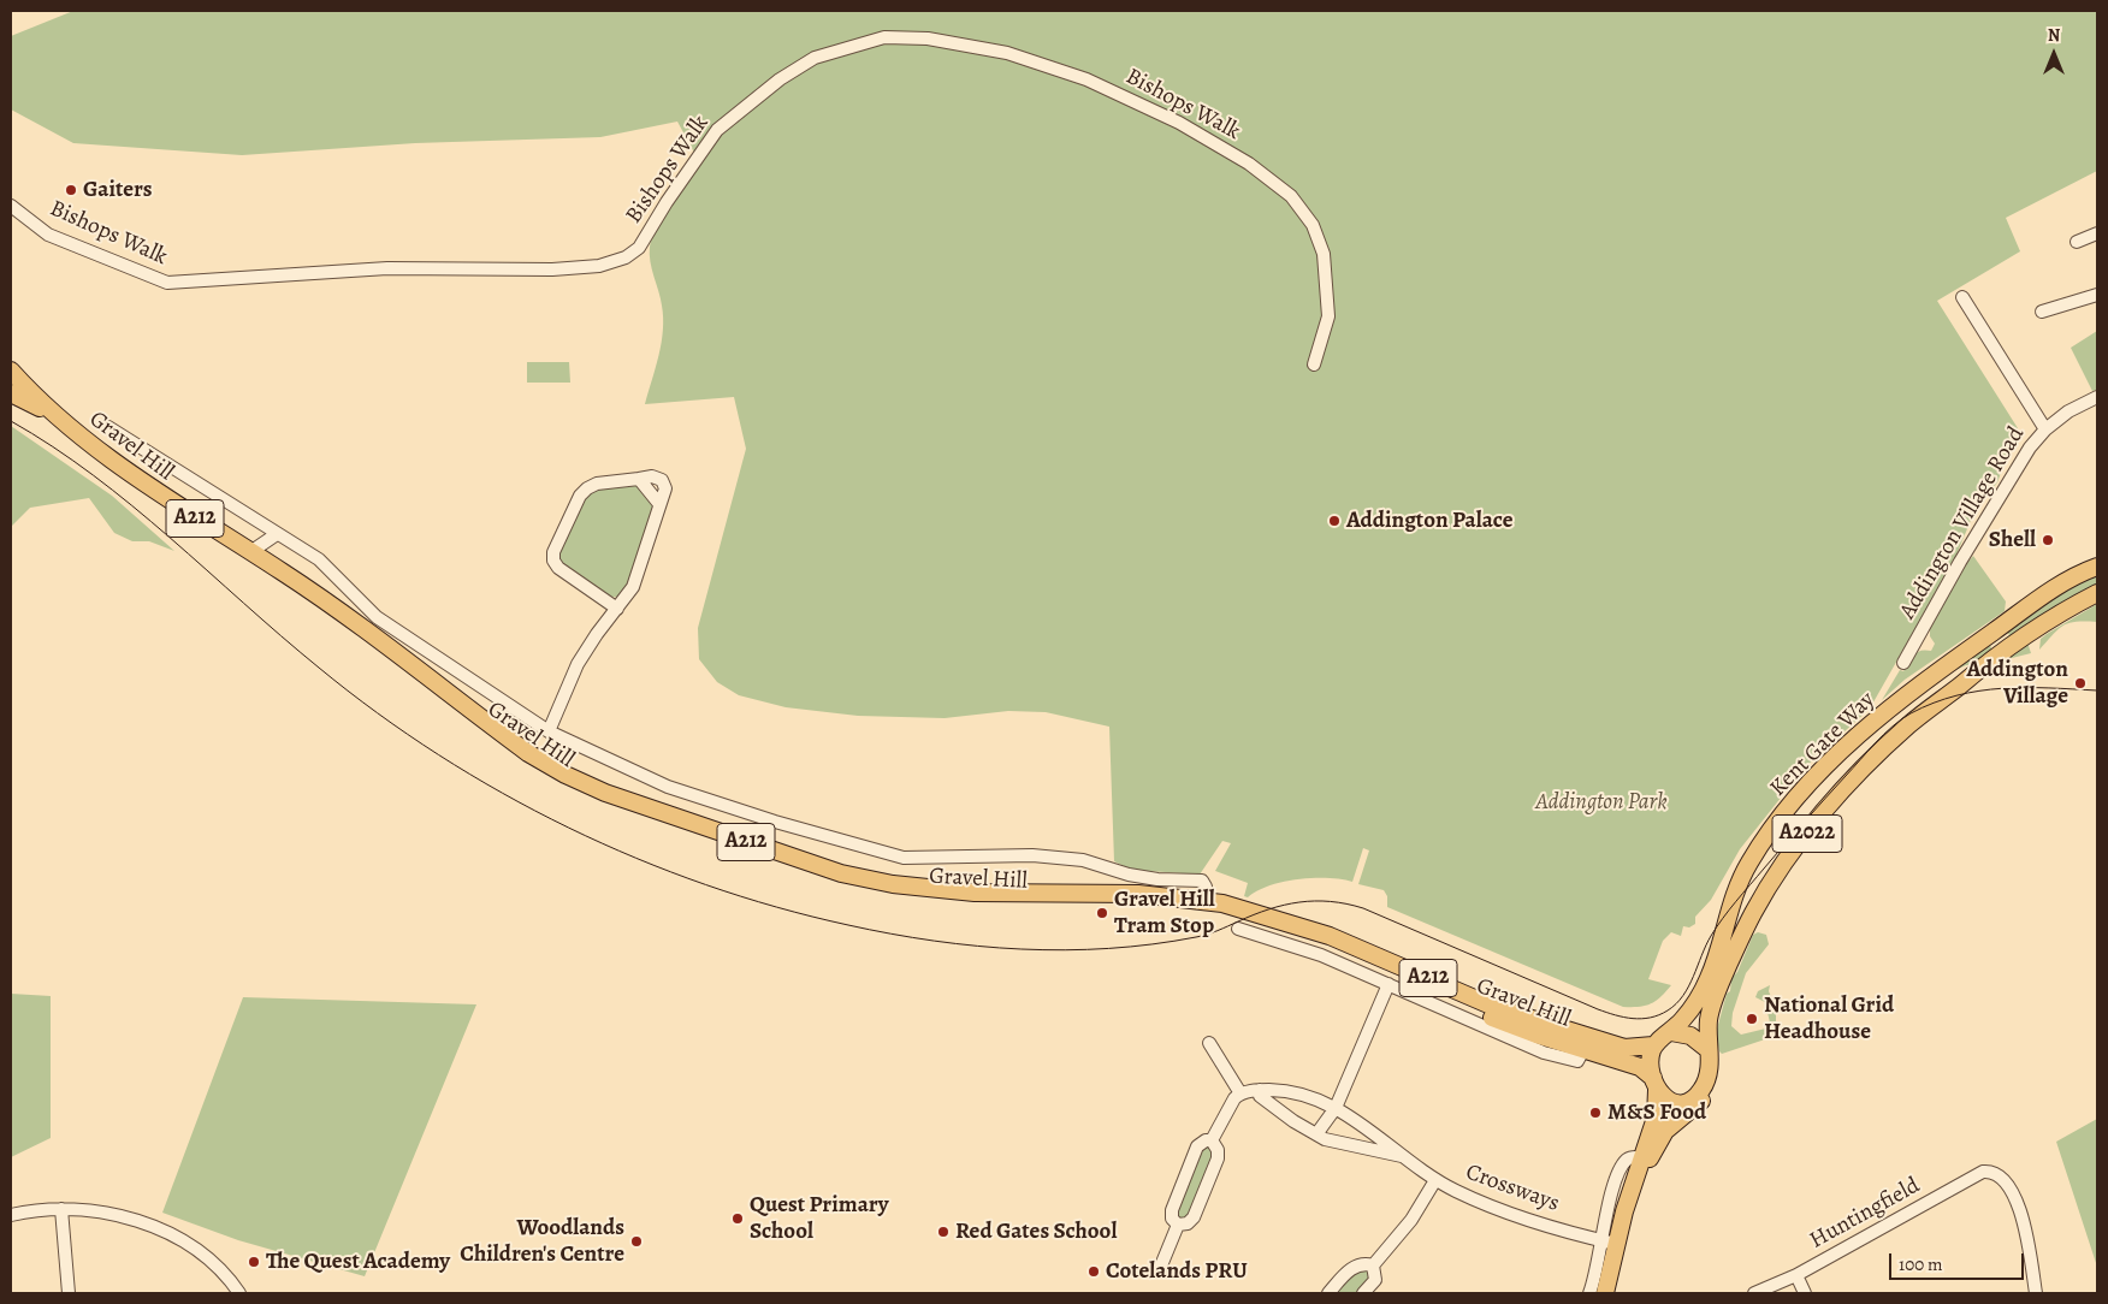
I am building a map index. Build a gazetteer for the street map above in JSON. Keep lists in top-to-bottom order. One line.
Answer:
{"streets":{"main road":["Gravel Hill","A212","Kent Gate Way","A2022"],"street":["Bishops Walk","Addington Village Road","Crossways","Huntingfield"]},"crossings":[["Gravel Hill","Kent Gate Way"]],"parks":["Addington Park"],"places":["Gaiters","Addington Palace","Shell","Addington Village","Gravel Hill Tram Stop","National Grid Headhouse","M&S Food","Quest Primary School","Red Gates School","Woodlands Children's Centre","The Quest Academy","Cotelands PRU"],"scale_bar":"100 m","north":"top"}
